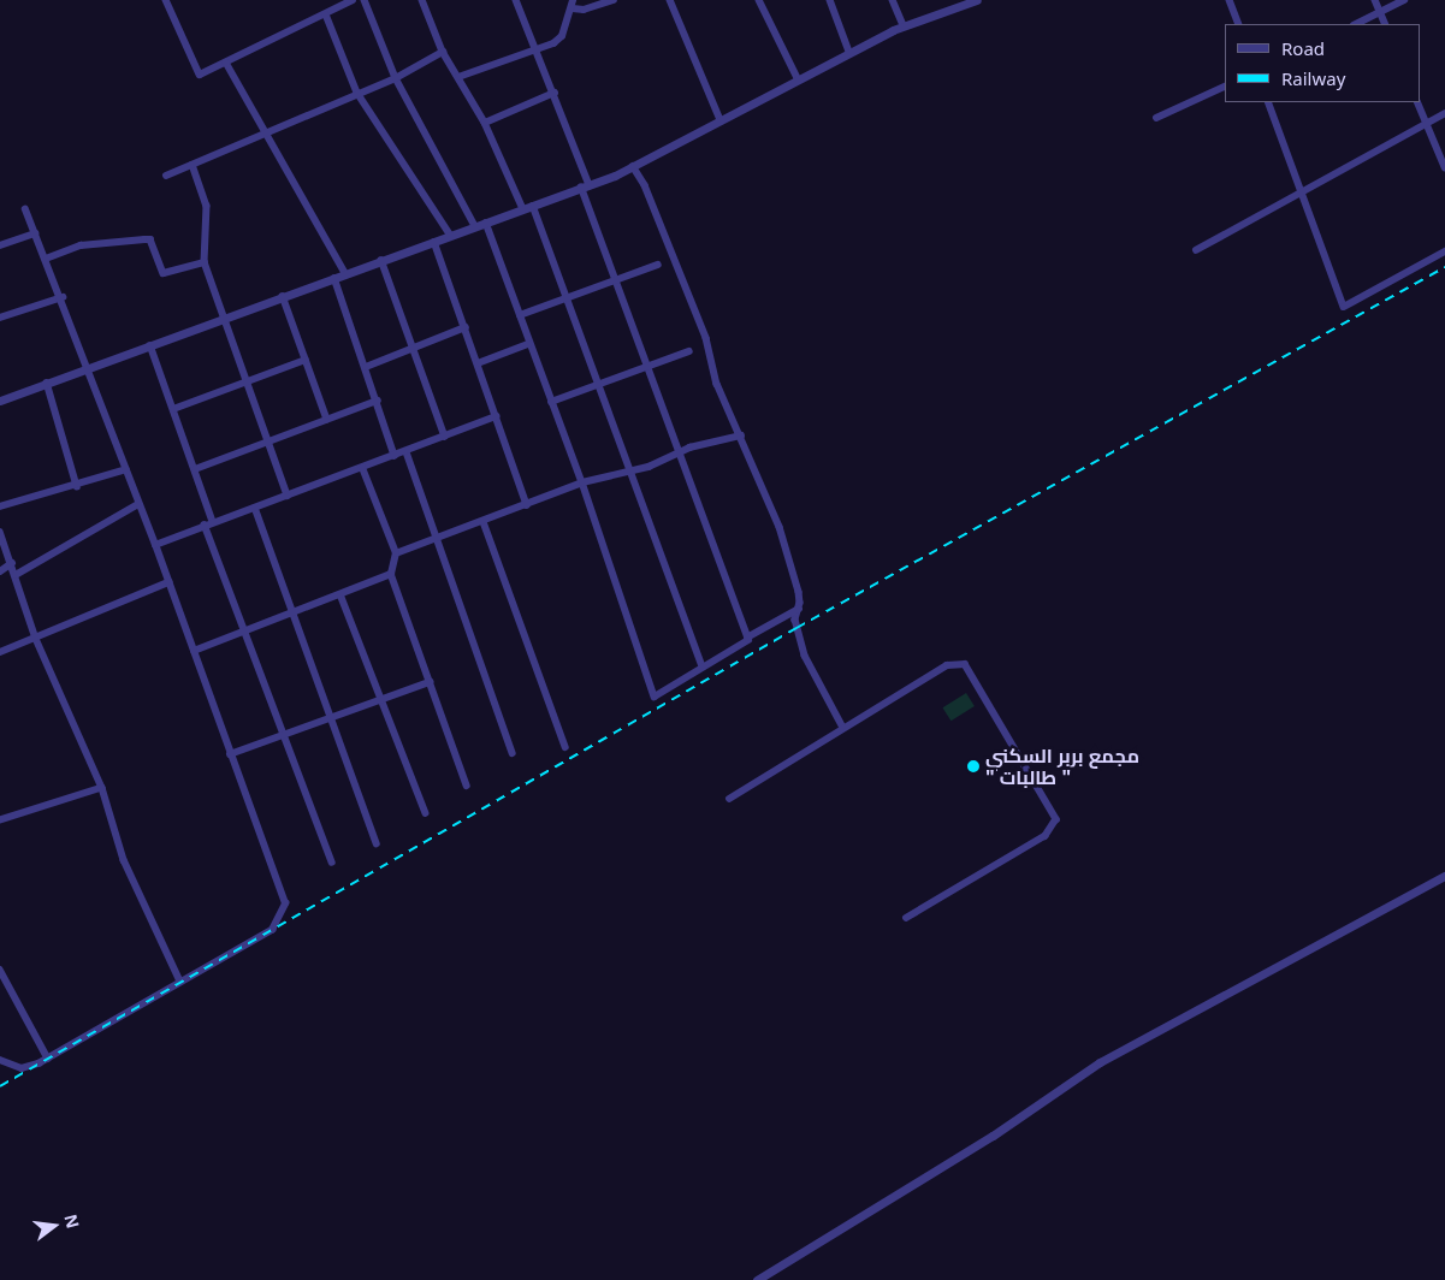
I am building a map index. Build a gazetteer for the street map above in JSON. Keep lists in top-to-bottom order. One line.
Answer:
{"places":["مجمع بربر السكني \" طالبات \""],"legend":["Road","Railway"],"north":"right"}
